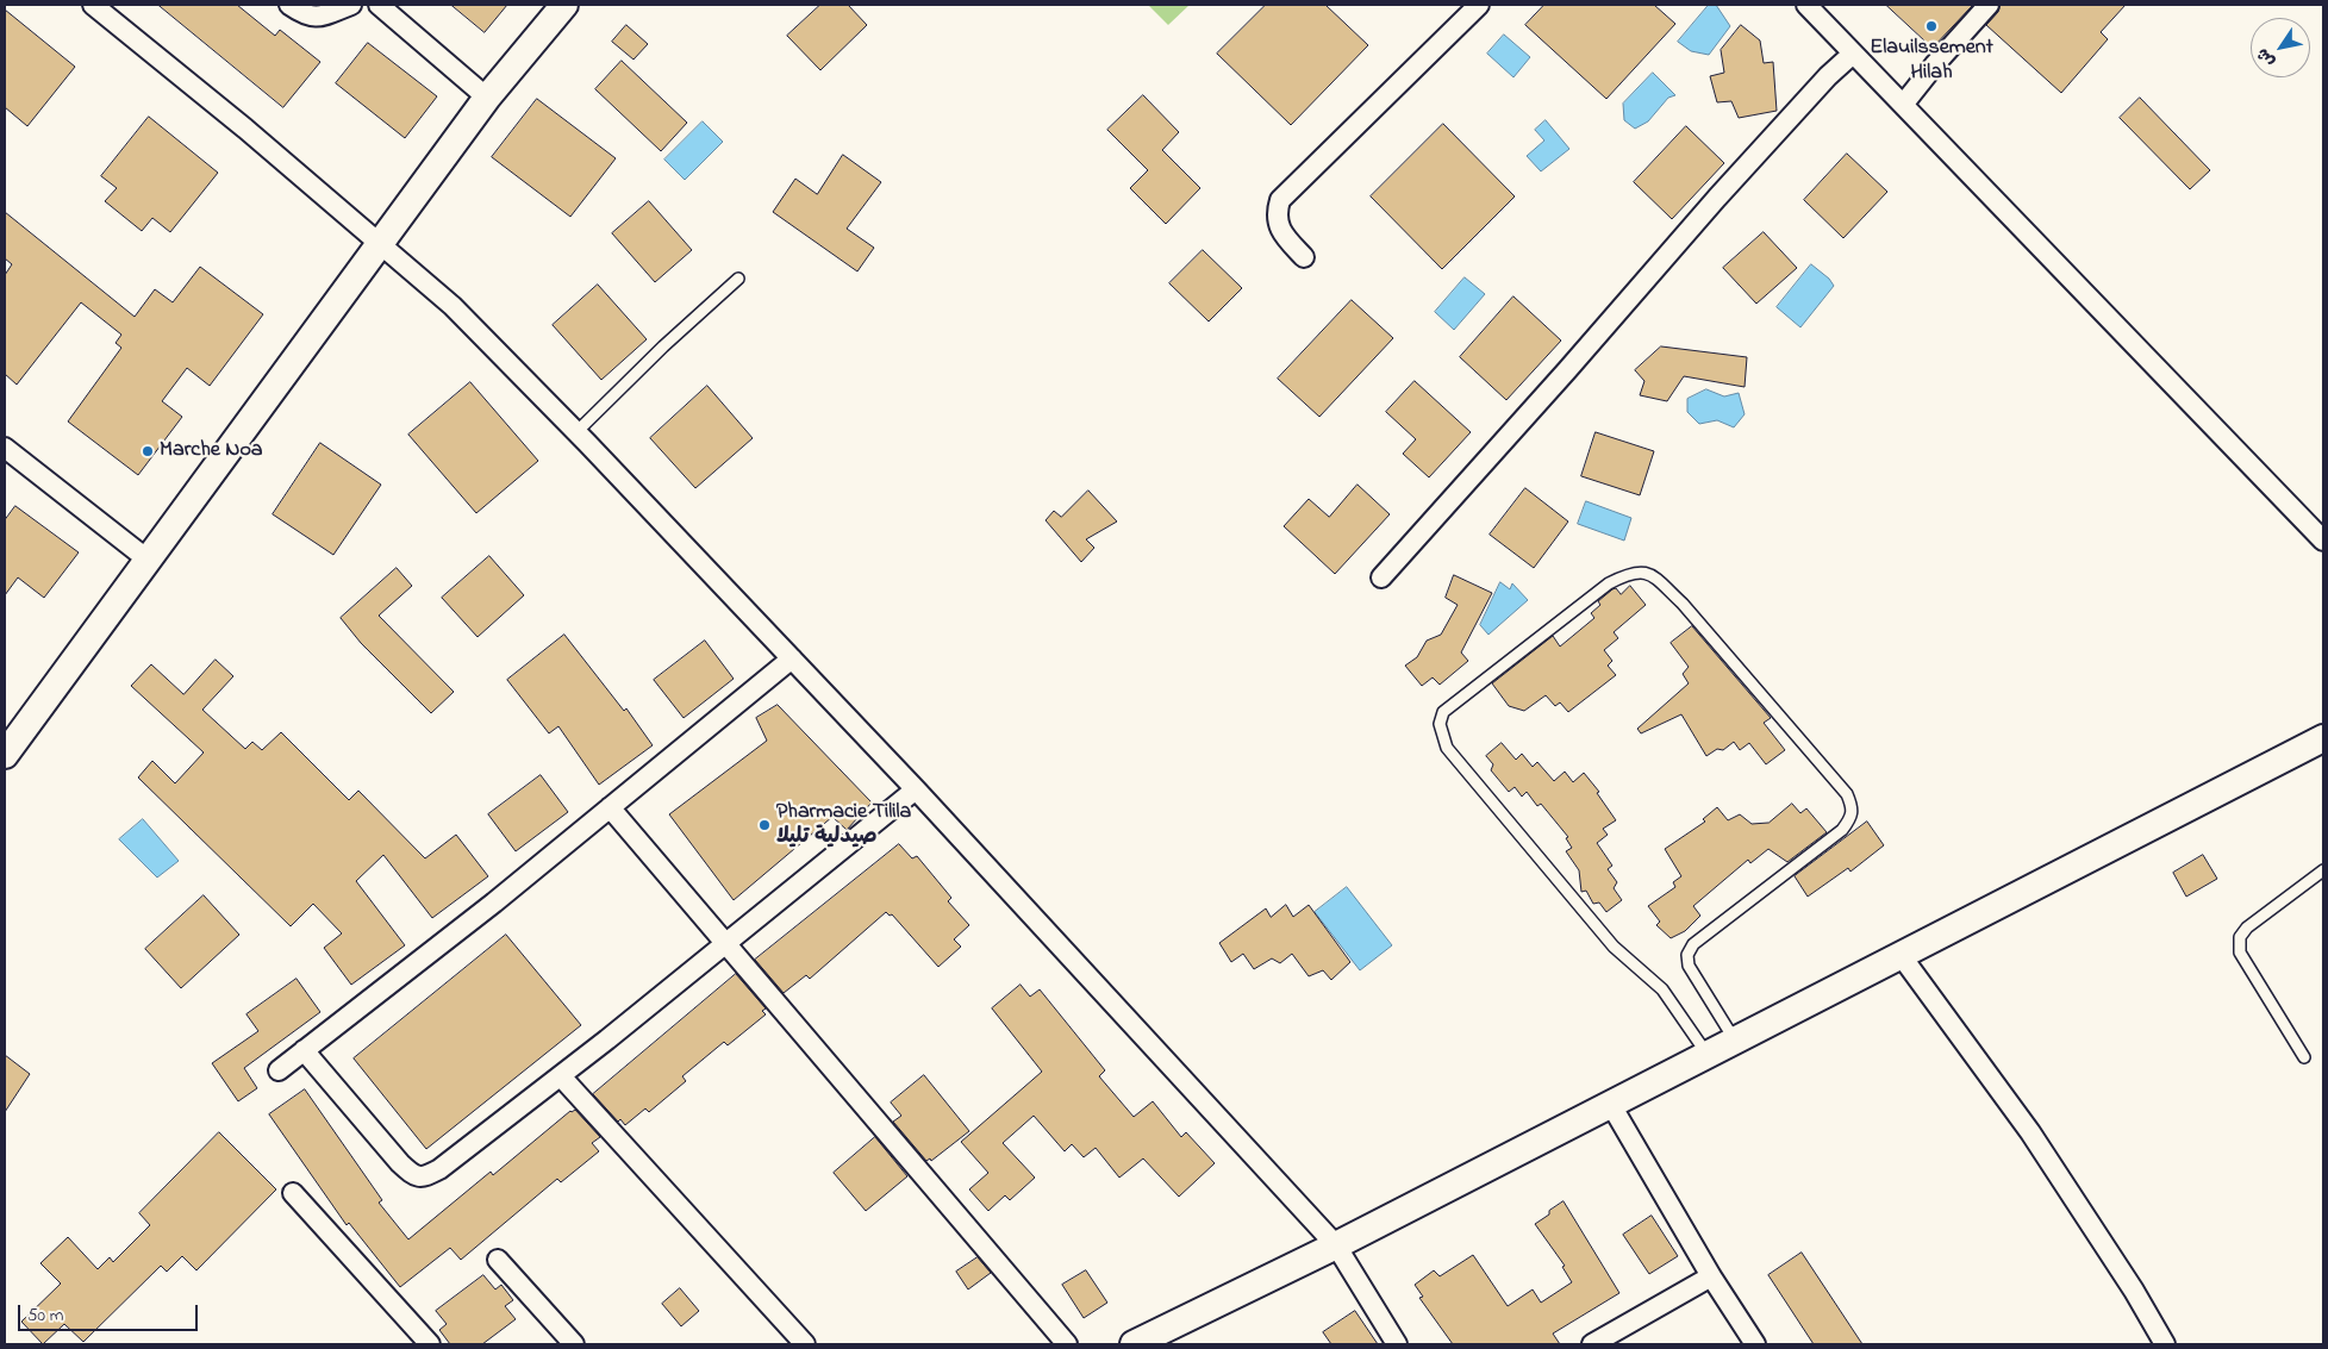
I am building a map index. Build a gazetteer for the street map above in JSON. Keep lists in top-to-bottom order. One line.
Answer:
{"places":["Elauilssement Hilah","Marche Noa","Pharmacie Tilila صيدلية تليلا"],"scale_bar":"50 m","north":"bottom left"}
